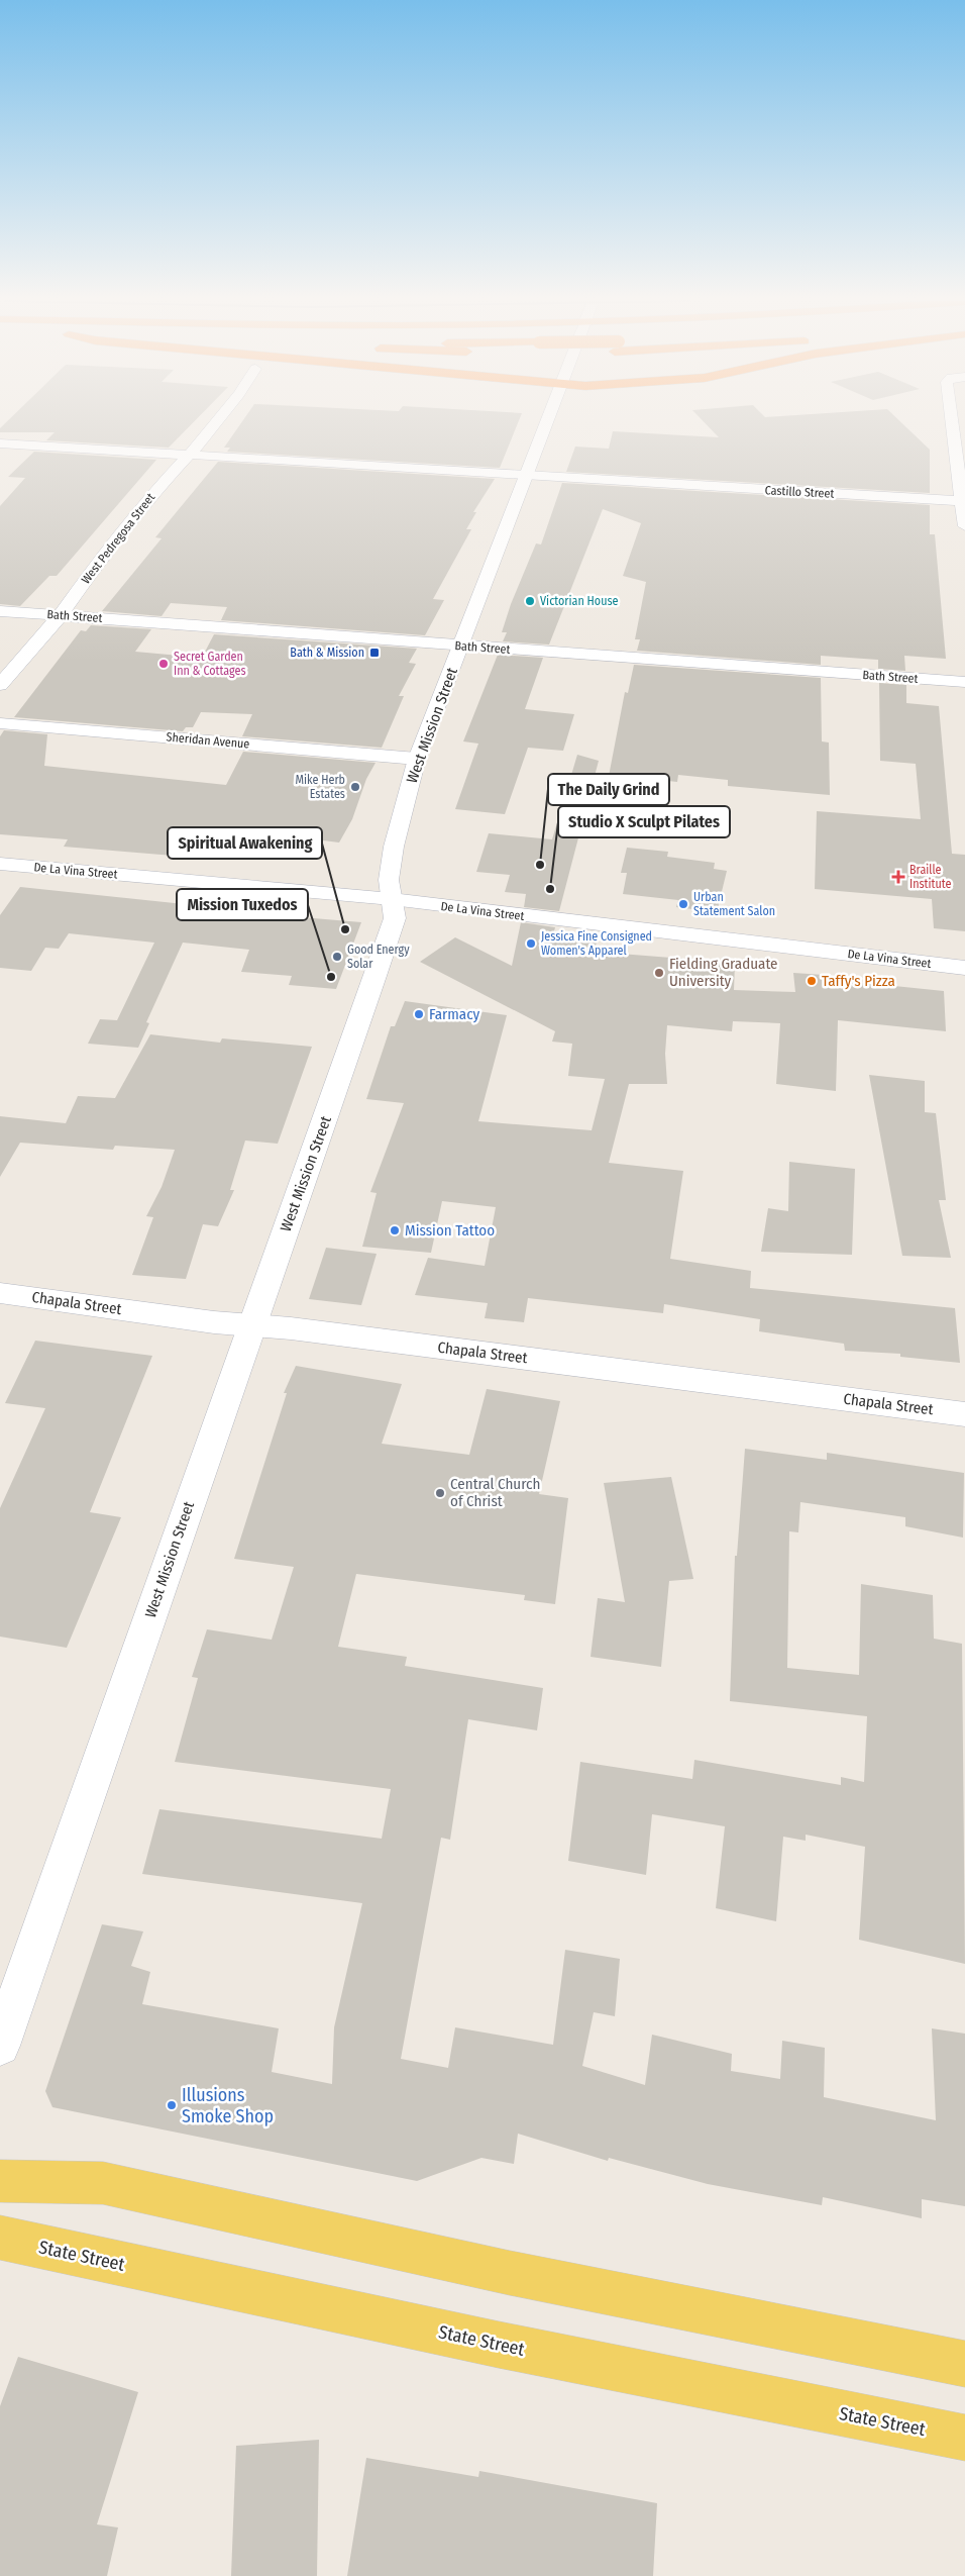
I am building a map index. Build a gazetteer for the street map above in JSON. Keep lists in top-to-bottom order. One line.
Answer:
{"streets":{"main road":["State Street"],"street":["Castillo Street","West Pedregosa Street","Bath Street","West Mission Street","Sheridan Avenue","De La Vina Street","Chapala Street"]},"crossings":[["Castillo Street","West Pedregosa Street"],["Castillo Street","West Mission Street"],["West Pedregosa Street","Bath Street"],["Bath Street","West Mission Street"],["West Mission Street","Sheridan Avenue"],["West Mission Street","De La Vina Street"],["West Mission Street","Chapala Street"]],"places":{"other":["Victorian House","Secret Garden Inn & Cottages","Mike Herb Estates","The Daily Grind","Studio X Sculpt Pilates","Urban Statement Salon","Spiritual Awakening","Jessica Fine Consigned Women's Apparel","Good Energy Solar","Fielding Graduate University","Mission Tuxedos","Taffy's Pizza","Farmacy","Mission Tattoo","Central Church of Christ","Illusions Smoke Shop"],"transit":["Bath & Mission"],"health":["Braille Institute"]}}
